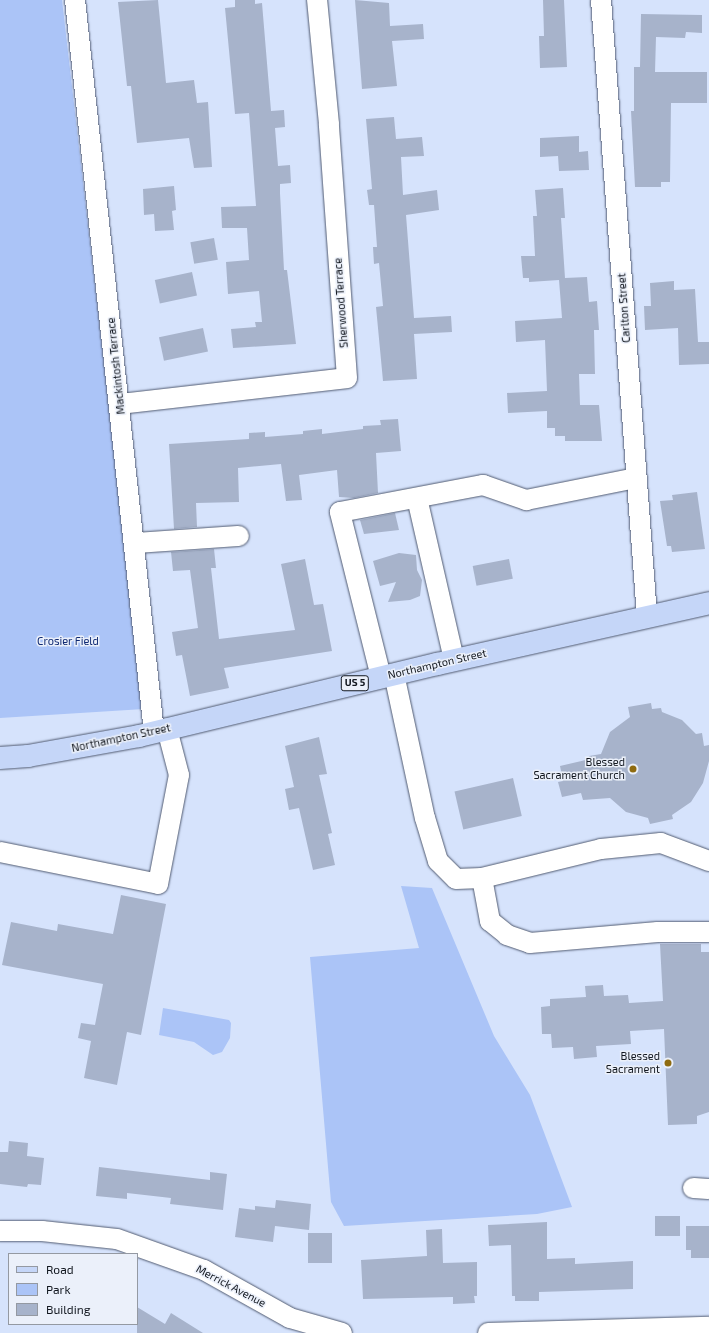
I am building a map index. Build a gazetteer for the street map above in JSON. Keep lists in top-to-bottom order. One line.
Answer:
{"streets":{"main road":["Northampton Street","US 5"],"street":["Sherwood Terrace","Carlton Street","Mackintosh Terrace","Merrick Avenue"]},"crossings":[["Sherwood Terrace","Mackintosh Terrace"],["Carlton Street","Northampton Street"],["Mackintosh Terrace","Northampton Street"]],"parks":["Crosier Field"],"places":["Blessed Sacrament Church","Blessed Sacrament"],"legend":["Road","Park","Building"]}
